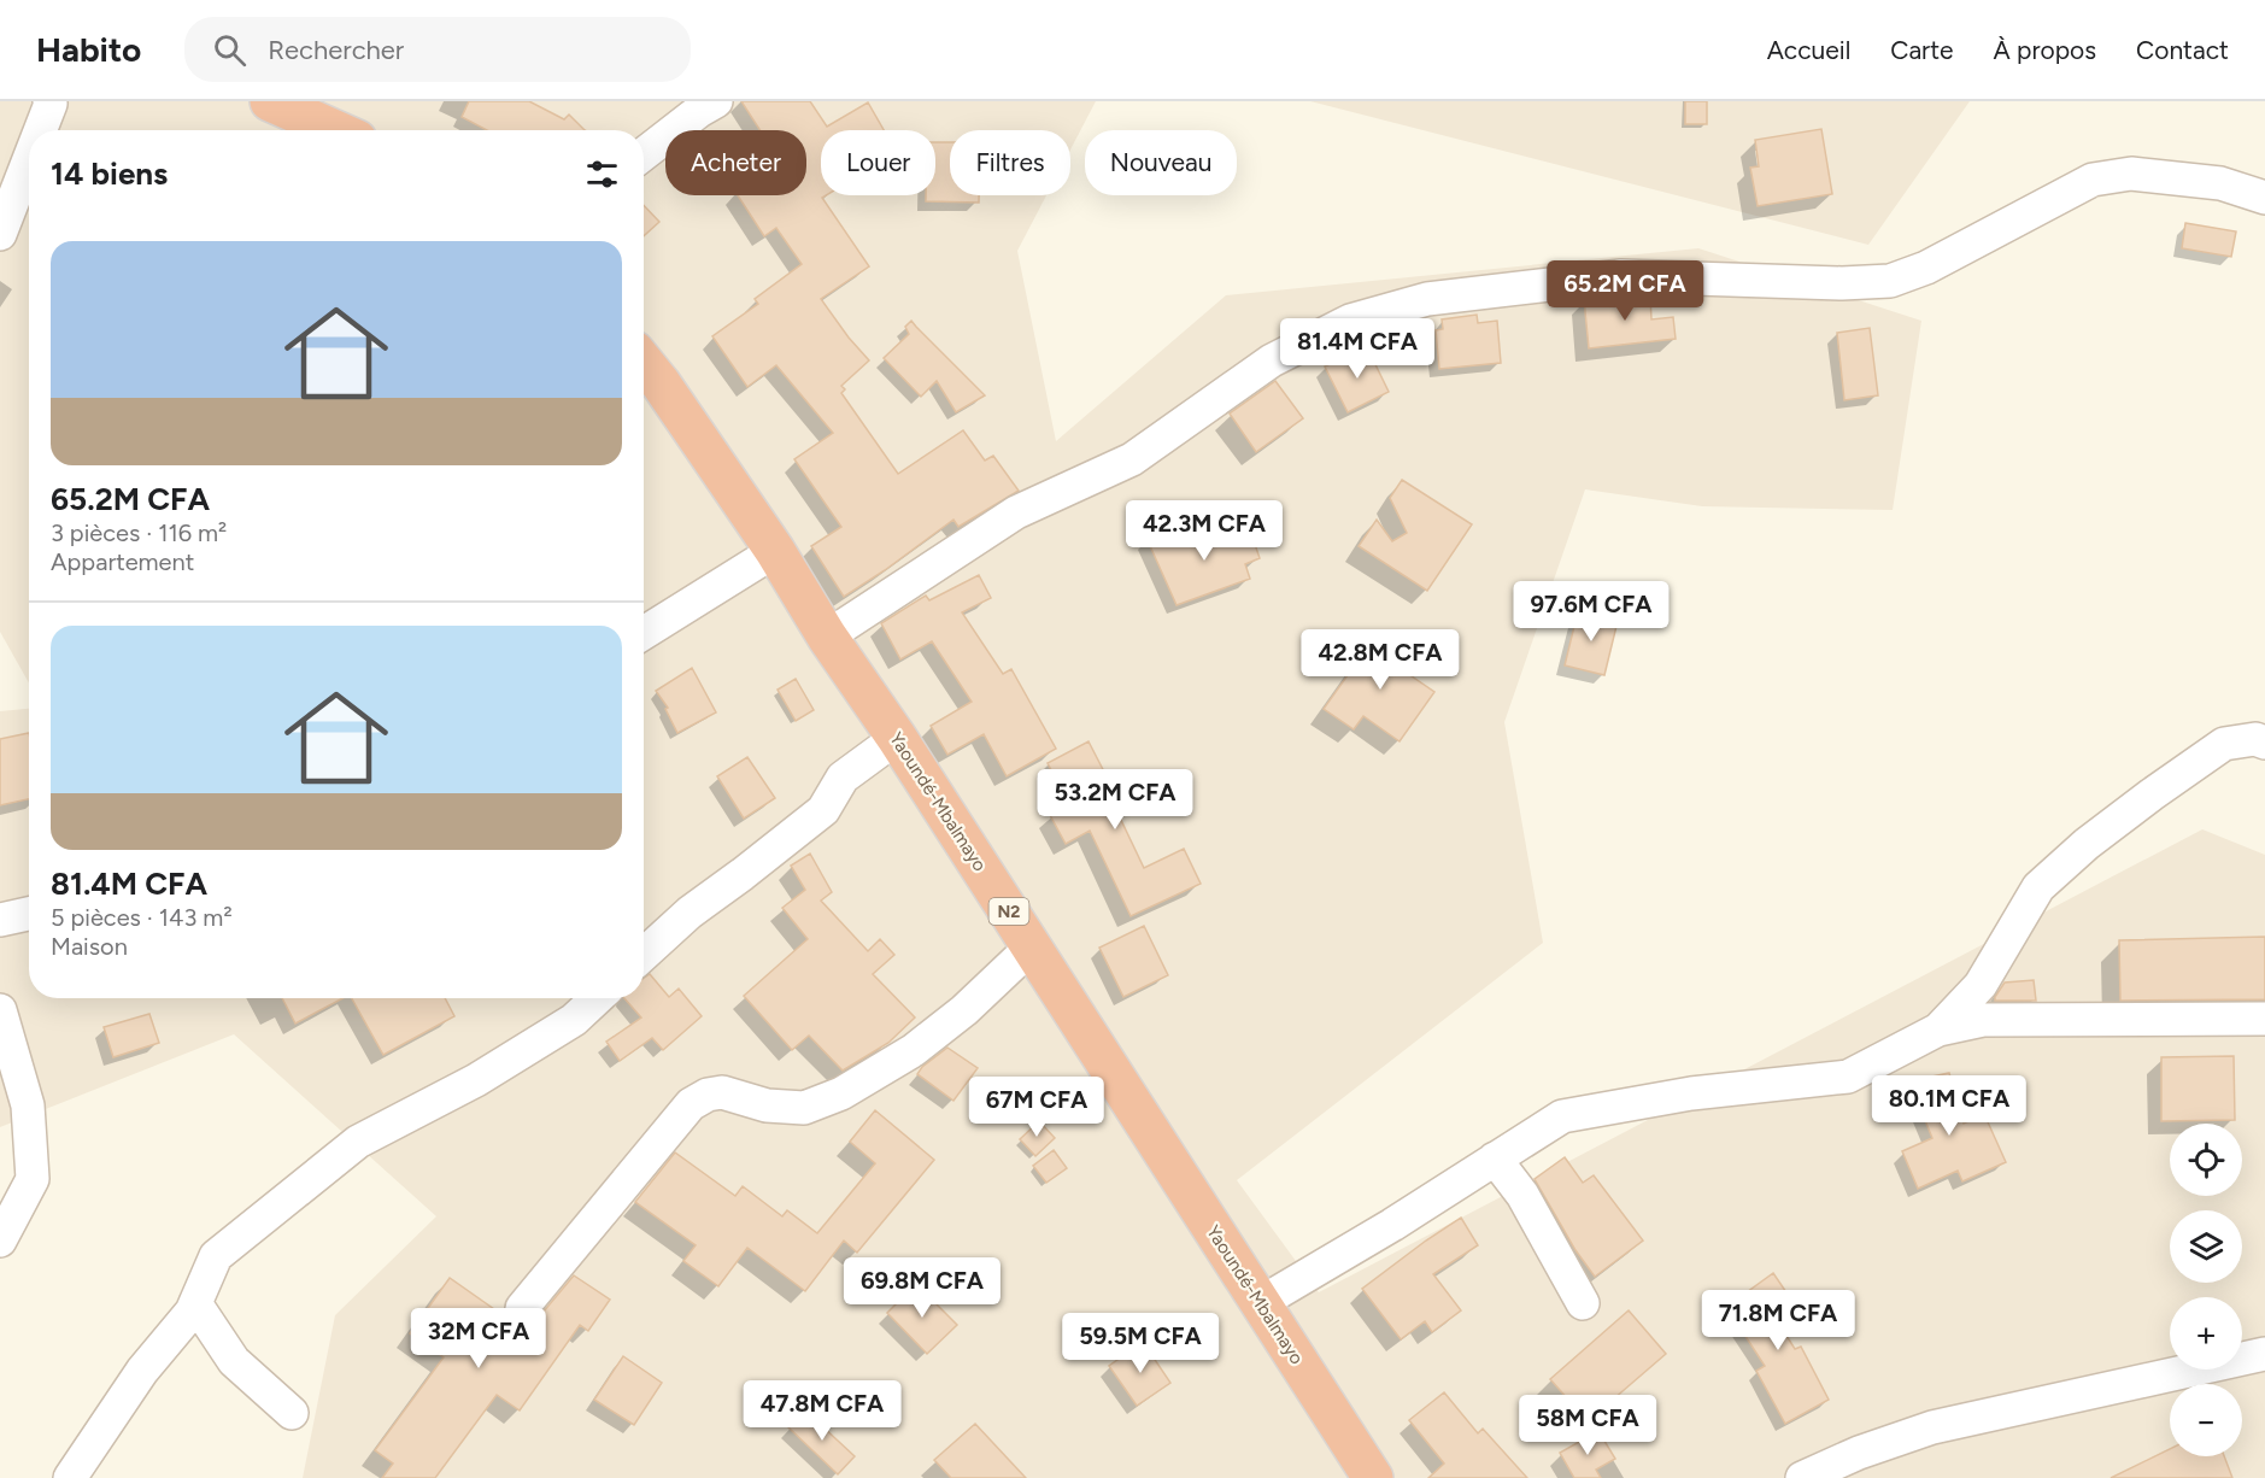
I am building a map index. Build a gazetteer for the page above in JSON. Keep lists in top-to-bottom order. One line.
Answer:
{"streets":{"highway":["Yaoundé-Mbalmayo","N2"]},"page":{"header":"Habito","search":"Rechercher","nav":["Accueil","Carte","À propos","Contact"],"chip":["Acheter","Louer","Filtres","Nouveau"],"heading":"14 biens","list":[{"name":"65.2M CFA","note":"3 pièces · 116 m² · Appartement"},{"name":"81.4M CFA","note":"5 pièces · 143 m² · Maison"}],"price":["65.2M CFA","81.4M CFA","42.3M CFA","97.6M CFA","42.8M CFA","53.2M CFA","80.1M CFA","67M CFA","69.8M CFA","71.8M CFA","32M CFA","59.5M CFA","47.8M CFA","58M CFA"],"map_buttons":["+","−"]}}
